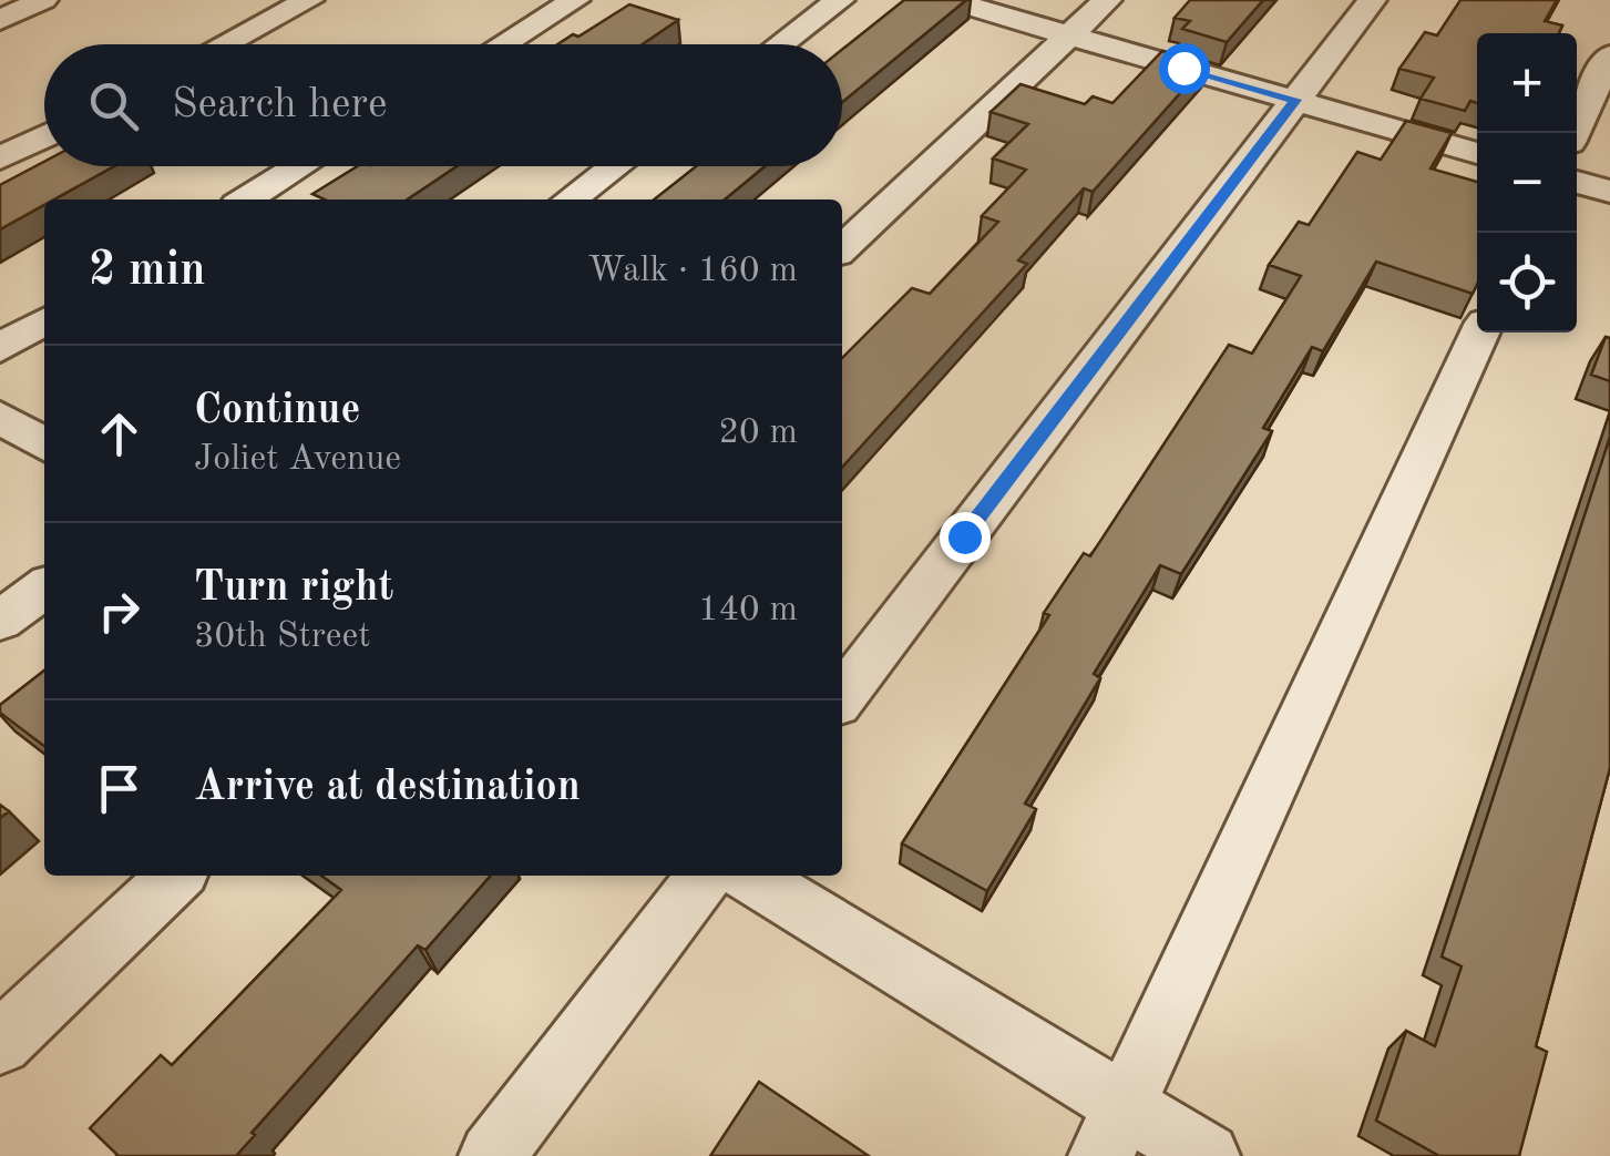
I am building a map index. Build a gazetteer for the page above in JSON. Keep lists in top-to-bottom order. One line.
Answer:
{"page":{"map_buttons":["+","−"],"search":"Search here","heading":["2 min","Walk · 160 m"],"list":[["Continue","Joliet Avenue","20 m"],["Turn right","30th Street","140 m"],"Arrive at destination"]}}
